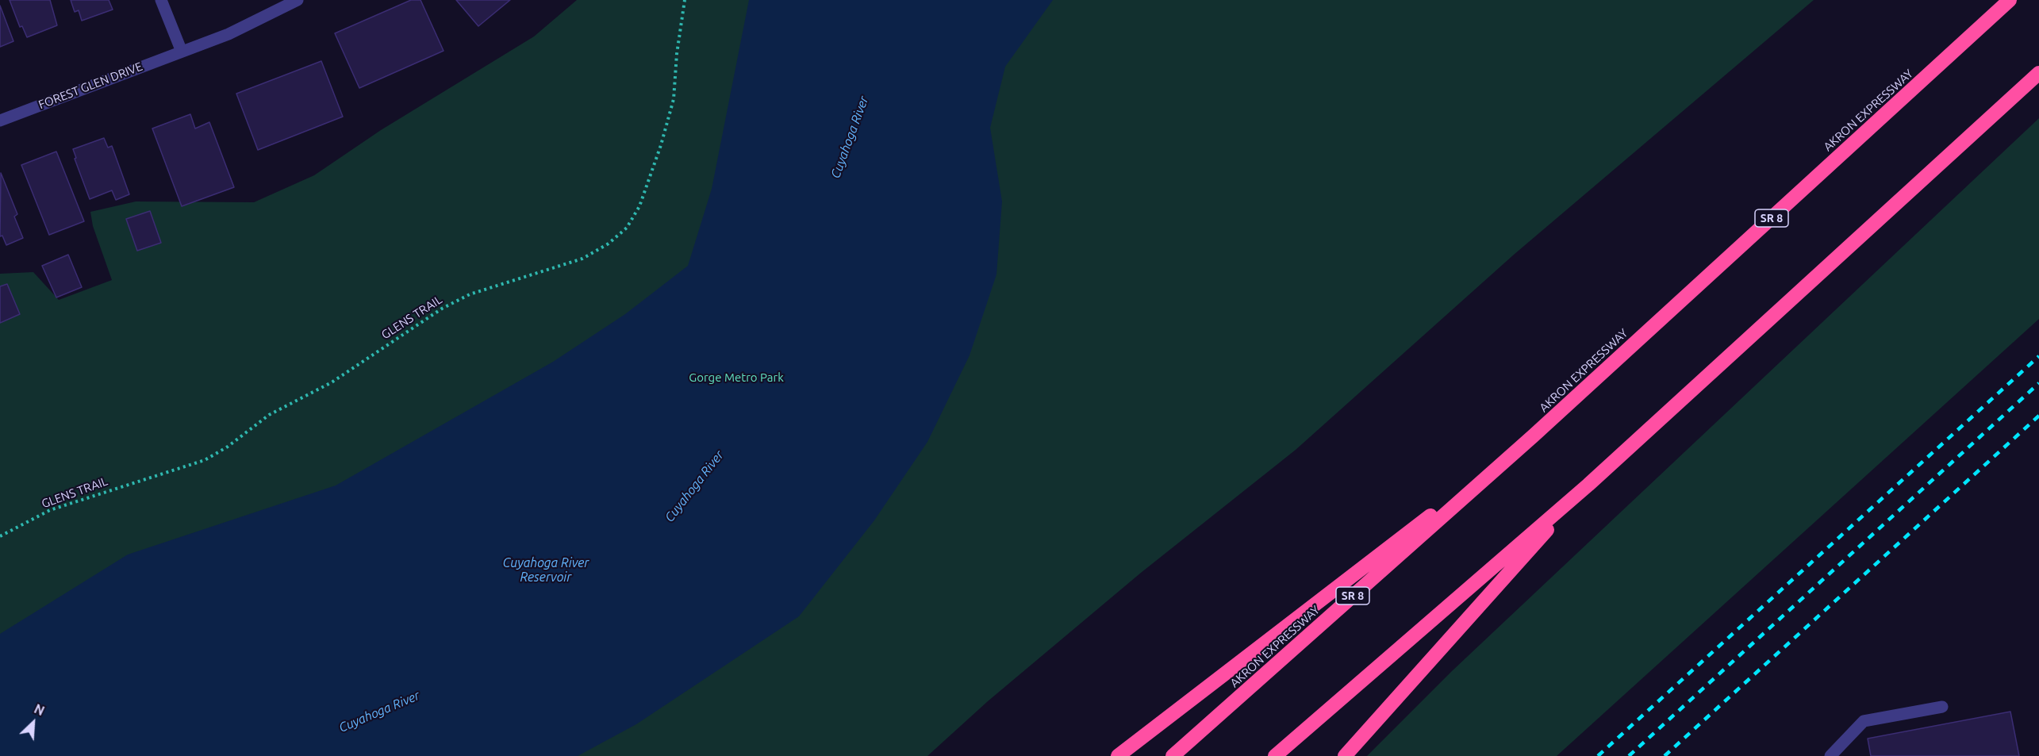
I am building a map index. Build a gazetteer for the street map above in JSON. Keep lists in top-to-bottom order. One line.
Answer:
{"streets":{"highway":["AKRON EXPRESSWAY","SR 8"],"street":["FOREST GLEN DRIVE"],"path":["GLENS TRAIL"]},"water":["Cuyahoga River","Cuyahoga River Reservoir"],"parks":["Gorge Metro Park"],"north":"top right"}
